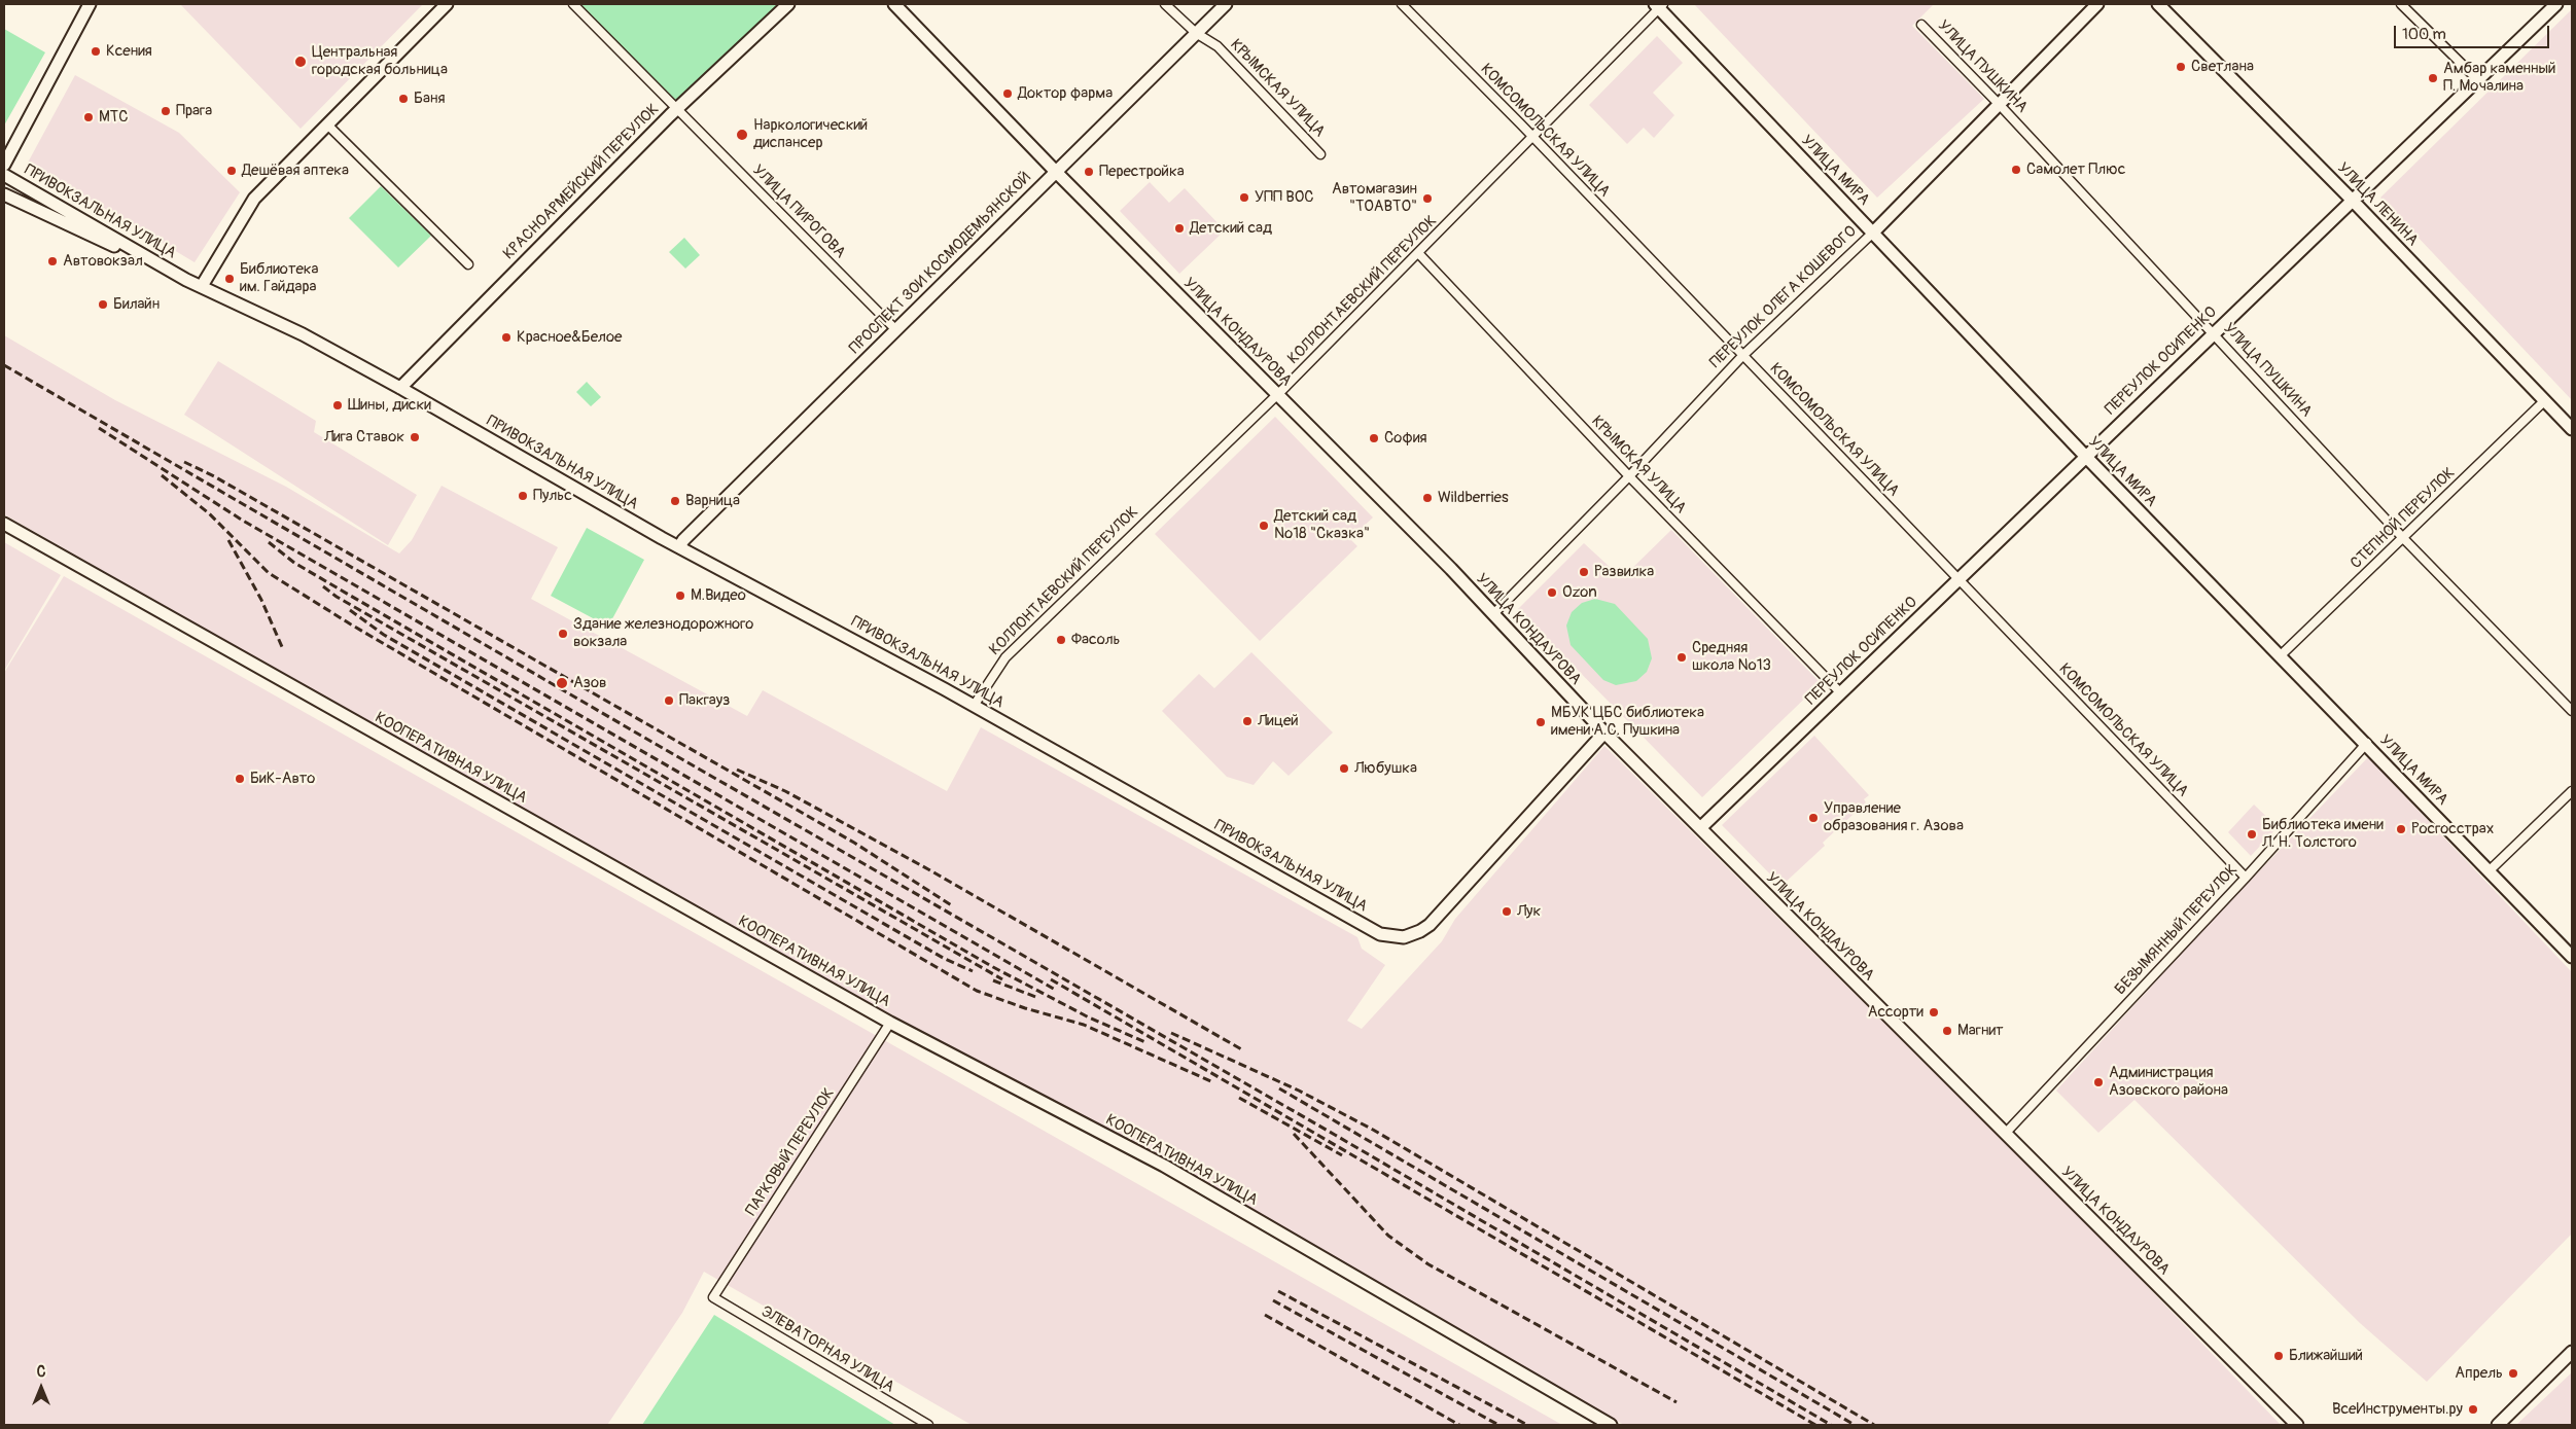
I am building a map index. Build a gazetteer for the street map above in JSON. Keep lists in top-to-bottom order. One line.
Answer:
{"streets":{"street":["УЛИЦА ПУШКИНА","КРЫМСКАЯ УЛИЦА","КОМСОМОЛЬСКАЯ УЛИЦА","УЛИЦА МИРА","КРАСНОАРМЕЙСКИЙ ПЕРЕУЛОК","УЛИЦА ЛЕНИНА","ПРИВОКЗАЛЬНАЯ УЛИЦА","УЛИЦА ПИРОГОВА","ПРОСПЕКТ ЗОИ КОСМОДЕМЬЯНСКОЙ","КОЛЛОНТАЕВСКИЙ ПЕРЕУЛОК","ПЕРЕУЛОК ОЛЕГА КОШЕВОГО","УЛИЦА КОНДАУРОВА","ПЕРЕУЛОК ОСИПЕНКО","СТЕПНОЙ ПЕРЕУЛОК","КООПЕРАТИВНАЯ УЛИЦА","БЕЗЫМЯННЫЙ ПЕРЕУЛОК","ПАРКОВЫЙ ПЕРЕУЛОК","ЭЛЕВАТОРНАЯ УЛИЦА"]},"crossings":[["УЛИЦА ПУШКИНА","ПЕРЕУЛОК ОЛЕГА КОШЕВОГО"],["УЛИЦА ПУШКИНА","ПЕРЕУЛОК ОСИПЕНКО"],["УЛИЦА ПУШКИНА","СТЕПНОЙ ПЕРЕУЛОК"],["КРЫМСКАЯ УЛИЦА","ПРОСПЕКТ ЗОИ КОСМОДЕМЬЯНСКОЙ"],["КРЫМСКАЯ УЛИЦА","КОЛЛОНТАЕВСКИЙ ПЕРЕУЛОК"],["КРЫМСКАЯ УЛИЦА","ПЕРЕУЛОК ОЛЕГА КОШЕВОГО"],["КРЫМСКАЯ УЛИЦА","ПЕРЕУЛОК ОСИПЕНКО"],["КОМСОМОЛЬСКАЯ УЛИЦА","КОЛЛОНТАЕВСКИЙ ПЕРЕУЛОК"],["КОМСОМОЛЬСКАЯ УЛИЦА","ПЕРЕУЛОК ОЛЕГА КОШЕВОГО"],["КОМСОМОЛЬСКАЯ УЛИЦА","ПЕРЕУЛОК ОСИПЕНКО"],["КОМСОМОЛЬСКАЯ УЛИЦА","БЕЗЫМЯННЫЙ ПЕРЕУЛОК"],["УЛИЦА МИРА","КОЛЛОНТАЕВСКИЙ ПЕРЕУЛОК"],["УЛИЦА МИРА","ПЕРЕУЛОК ОЛЕГА КОШЕВОГО"],["УЛИЦА МИРА","ПЕРЕУЛОК ОСИПЕНКО"],["УЛИЦА МИРА","СТЕПНОЙ ПЕРЕУЛОК"],["УЛИЦА МИРА","БЕЗЫМЯННЫЙ ПЕРЕУЛОК"],["КРАСНОАРМЕЙСКИЙ ПЕРЕУЛОК","ПРИВОКЗАЛЬНАЯ УЛИЦА"],["КРАСНОАРМЕЙСКИЙ ПЕРЕУЛОК","УЛИЦА ПИРОГОВА"],["УЛИЦА ЛЕНИНА","ПЕРЕУЛОК ОСИПЕНКО"],["УЛИЦА ЛЕНИНА","СТЕПНОЙ ПЕРЕУЛОК"],["ПРИВОКЗАЛЬНАЯ УЛИЦА","ПРОСПЕКТ ЗОИ КОСМОДЕМЬЯНСКОЙ"],["ПРИВОКЗАЛЬНАЯ УЛИЦА","КОЛЛОНТАЕВСКИЙ ПЕРЕУЛОК"],["ПРИВОКЗАЛЬНАЯ УЛИЦА","УЛИЦА КОНДАУРОВА"],["УЛИЦА ПИРОГОВА","ПРОСПЕКТ ЗОИ КОСМОДЕМЬЯНСКОЙ"],["ПРОСПЕКТ ЗОИ КОСМОДЕМЬЯНСКОЙ","УЛИЦА КОНДАУРОВА"],["КОЛЛОНТАЕВСКИЙ ПЕРЕУЛОК","УЛИЦА КОНДАУРОВА"],["ПЕРЕУЛОК ОЛЕГА КОШЕВОГО","УЛИЦА КОНДАУРОВА"],["УЛИЦА КОНДАУРОВА","ПЕРЕУЛОК ОСИПЕНКО"],["УЛИЦА КОНДАУРОВА","БЕЗЫМЯННЫЙ ПЕРЕУЛОК"],["КООПЕРАТИВНАЯ УЛИЦА","ПАРКОВЫЙ ПЕРЕУЛОК"],["ПАРКОВЫЙ ПЕРЕУЛОК","ЭЛЕВАТОРНАЯ УЛИЦА"]],"places":["Ксения","Центральная городская больница","Светлана","Амбар каменный П. Мочалина","Доктор фарма","Баня","Прага","МТС","Наркологический диспансер","Самолет Плюс","Дешёвая аптека","Перестройка","УПП ВОС","Автомагазин \"ТОАВТО\"","Детский сад","Автовокзал","Библиотека им. Гайдара","Билайн","Красное&Белое","Шины, диски","Лига Ставок","София","Пульс","Wildberries","Варница","Детский сад №18 \"Сказка\"","Развилка","Ozon","М.Видео","Здание железнодорожного вокзала","Фасоль","Средняя школа №13","Азов","Пакгауз","Лицей","МБУК ЦБС библиотека имени А.С. Пушкина","Любушка","БиК-Авто","Управление образования г. Азова","Росгосстрах","Библиотека имени Л. Н. Толстого","Лук","Ассорти","Магнит","Администрация Азовского района","Ближайший","Апрель","ВсеИнструменты.ру"],"scale_bar":"100 m","north":"top"}
